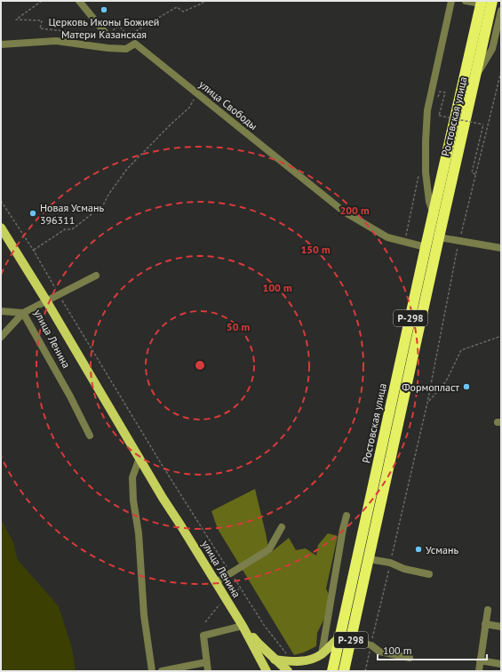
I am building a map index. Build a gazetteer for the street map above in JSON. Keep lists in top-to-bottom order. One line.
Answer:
{"streets":{"highway":["Ростовская улица","Р-298"],"main road":["улица Ленина"],"street":["улица Свободы"]},"crossings":[["улица Свободы","Ростовская улица"],["Ростовская улица","Р-298"]],"places":["Церковь Иконы Божией Матери Казанская","Новая Усмань 396311","Формопласт","Усмань"],"scale_bar":"100 m","rings":["200 m","150 m","100 m","50 m"]}
